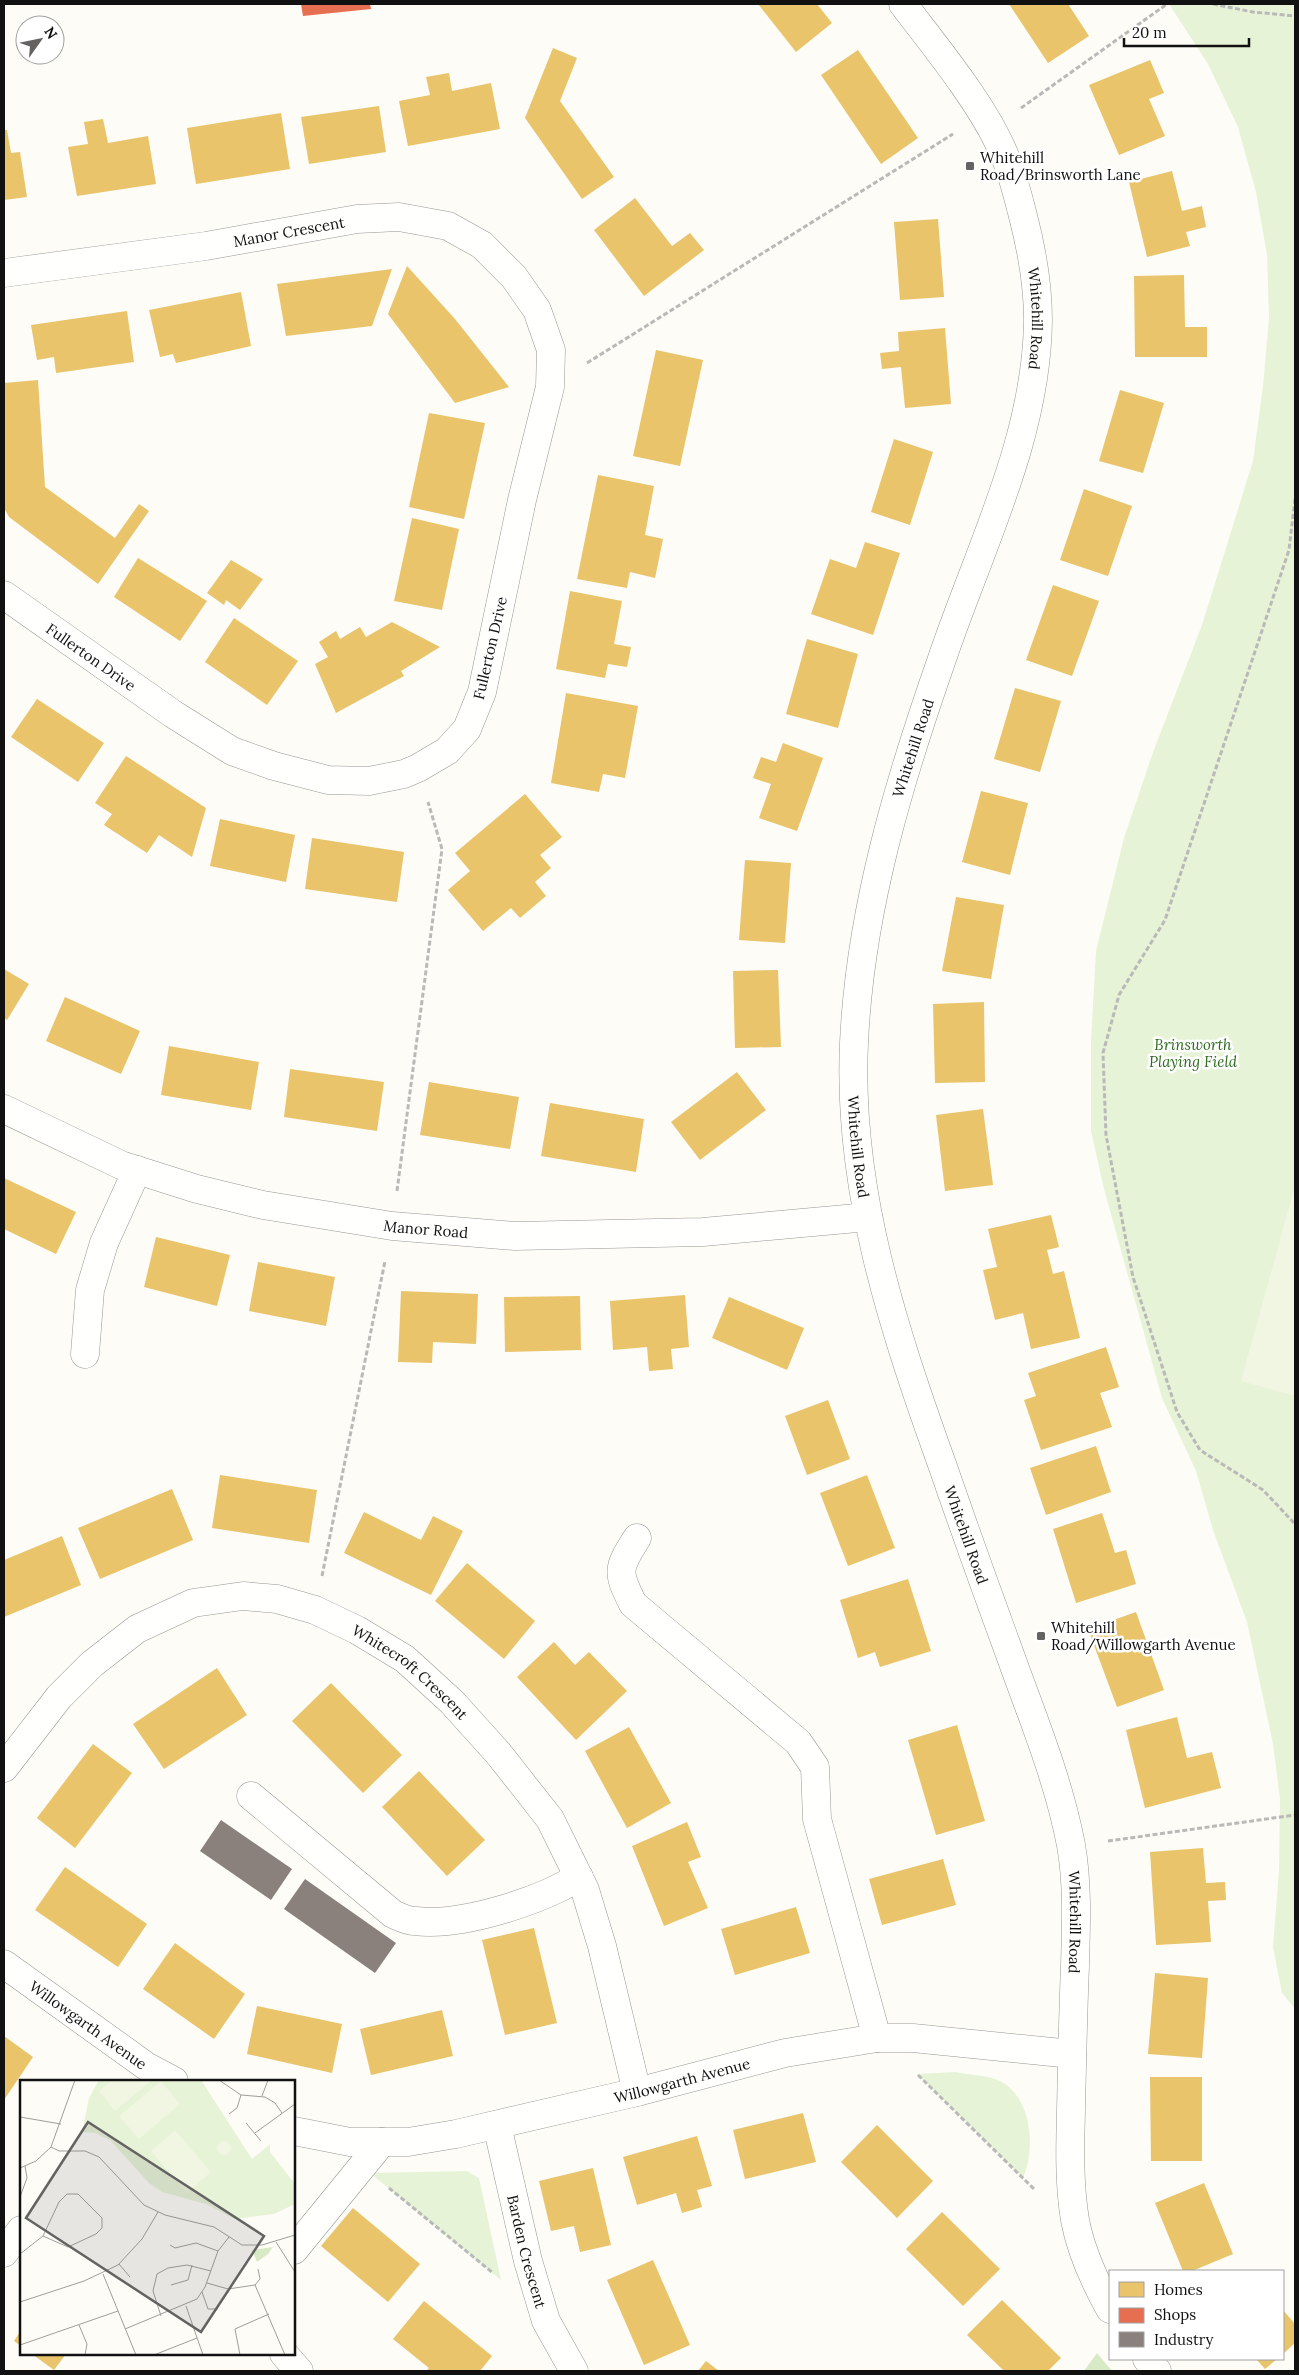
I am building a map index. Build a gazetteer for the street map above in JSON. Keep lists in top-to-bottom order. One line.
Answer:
{"streets":{"street":["Manor Crescent","Whitehill Road","Fullerton Drive","Manor Road","Whitecroft Crescent","Willowgarth Avenue","Barden Crescent"]},"crossings":[["Manor Crescent","Fullerton Drive"],["Whitehill Road","Manor Road"],["Whitehill Road","Willowgarth Avenue"],["Whitecroft Crescent","Willowgarth Avenue"],["Willowgarth Avenue","Barden Crescent"]],"parks":["Brinsworth Playing Field"],"places":{"transit":["Whitehill Road/Brinsworth Lane","Whitehill Road/Willowgarth Avenue"]},"legend":["Homes","Shops","Industry"],"scale_bar":"20 m","north":"top right"}
